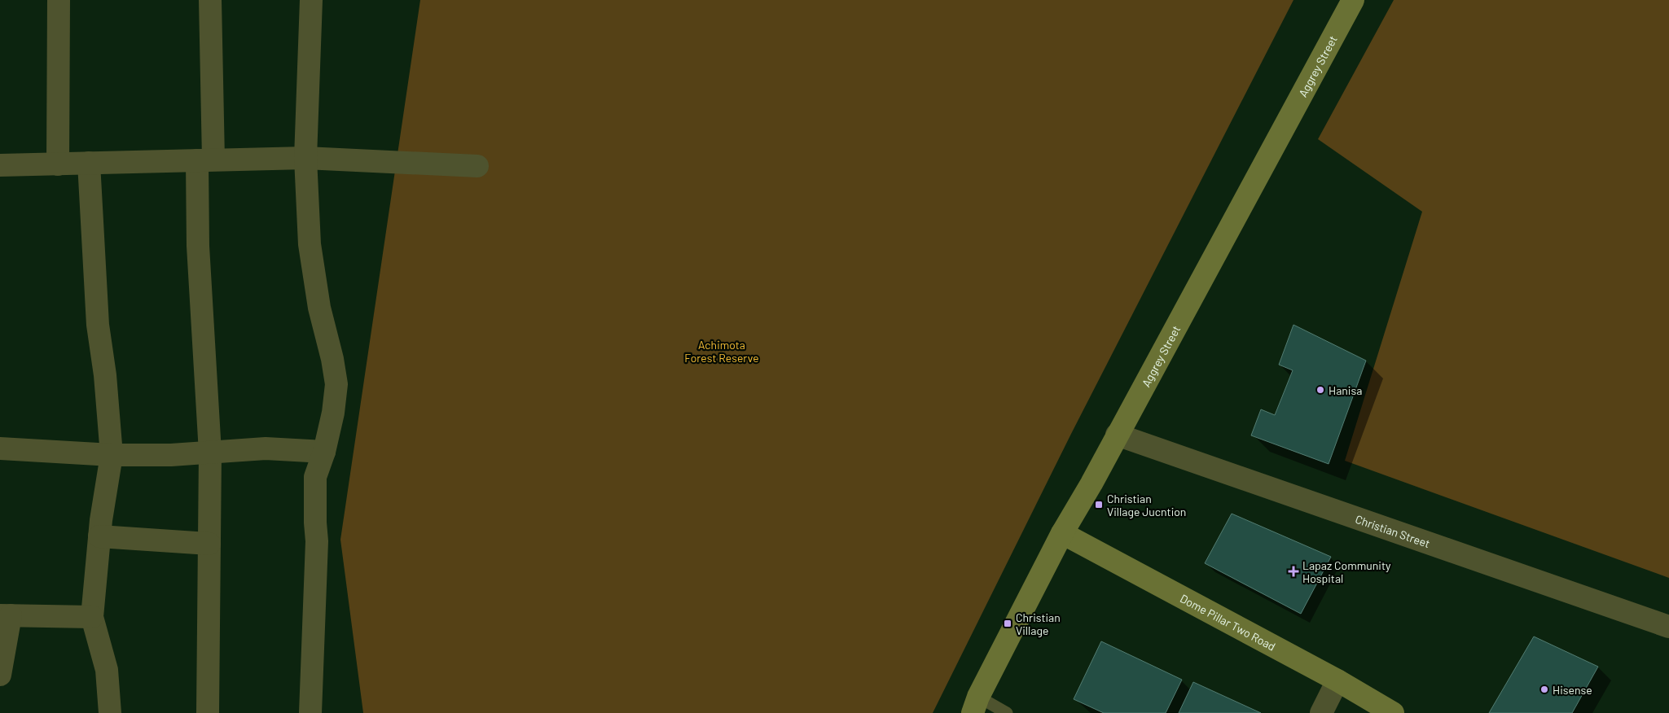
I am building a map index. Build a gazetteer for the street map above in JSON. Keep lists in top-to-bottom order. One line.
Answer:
{"streets":{"main road":["Aggrey Street","Dome Pillar Two Road"],"street":["Christian Street"]},"crossings":[["Aggrey Street","Christian Street"],["Aggrey Street","Dome Pillar Two Road"]],"parks":["Achimota Forest Reserve"],"places":{"other":["Hanisa","Hisense"],"transit":["Christian Village Jucntion","Christian Village"],"health":["Lapaz Community Hospital"]}}
